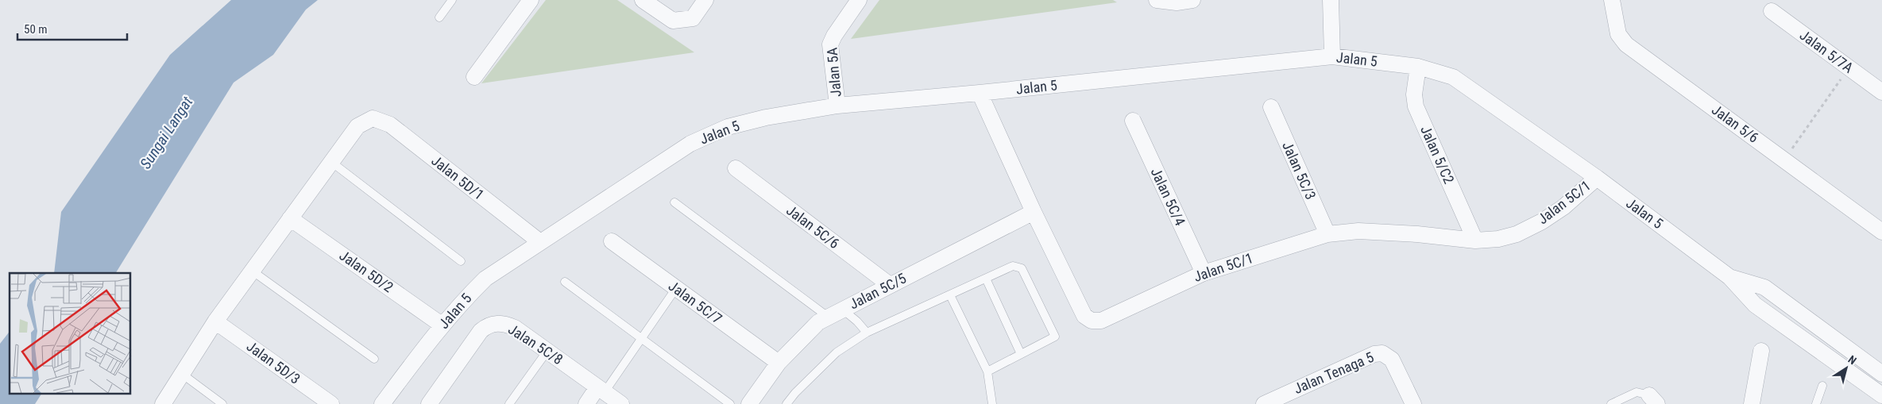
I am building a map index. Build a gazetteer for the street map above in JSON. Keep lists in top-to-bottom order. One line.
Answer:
{"streets":{"street":["Jalan 5/7A","Jalan 5","Jalan 5A","Jalan 5/6","Jalan 5/C2","Jalan 5C/3","Jalan 5D/1","Jalan 5C/4","Jalan 5C/1","Jalan 5C/6","Jalan 5D/2","Jalan 5C/5","Jalan 5C/7","Jalan 5C/8","Jalan 5D/3","Jalan Tenaga 5"]},"crossings":[["Jalan 5","Jalan 5A"],["Jalan 5","Jalan 5/C2"],["Jalan 5","Jalan 5D/1"],["Jalan 5","Jalan 5C/1"],["Jalan 5","Jalan 5D/2"],["Jalan 5/C2","Jalan 5C/1"],["Jalan 5C/3","Jalan 5C/1"],["Jalan 5C/4","Jalan 5C/1"],["Jalan 5C/1","Jalan 5C/5"],["Jalan 5C/6","Jalan 5C/5"],["Jalan 5C/5","Jalan 5C/7"]],"water":["Sungai Langat"],"scale_bar":"50 m","north":"top right"}
